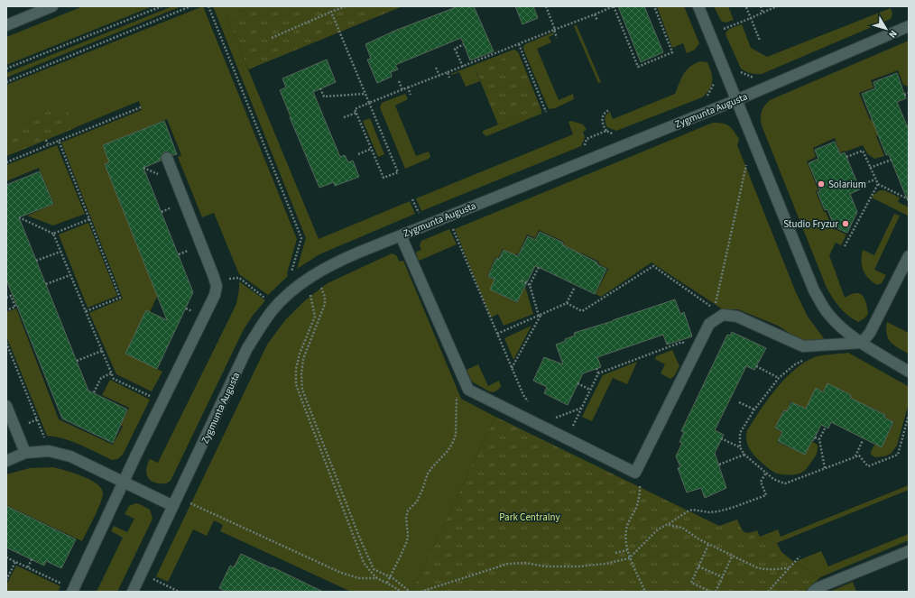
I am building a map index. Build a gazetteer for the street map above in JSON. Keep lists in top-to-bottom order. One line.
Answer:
{"streets":{"street":["Zygmunta Augusta"]},"parks":["Park Centralny"],"places":["Solarium","Studio Fryzur"],"north":"bottom right"}
